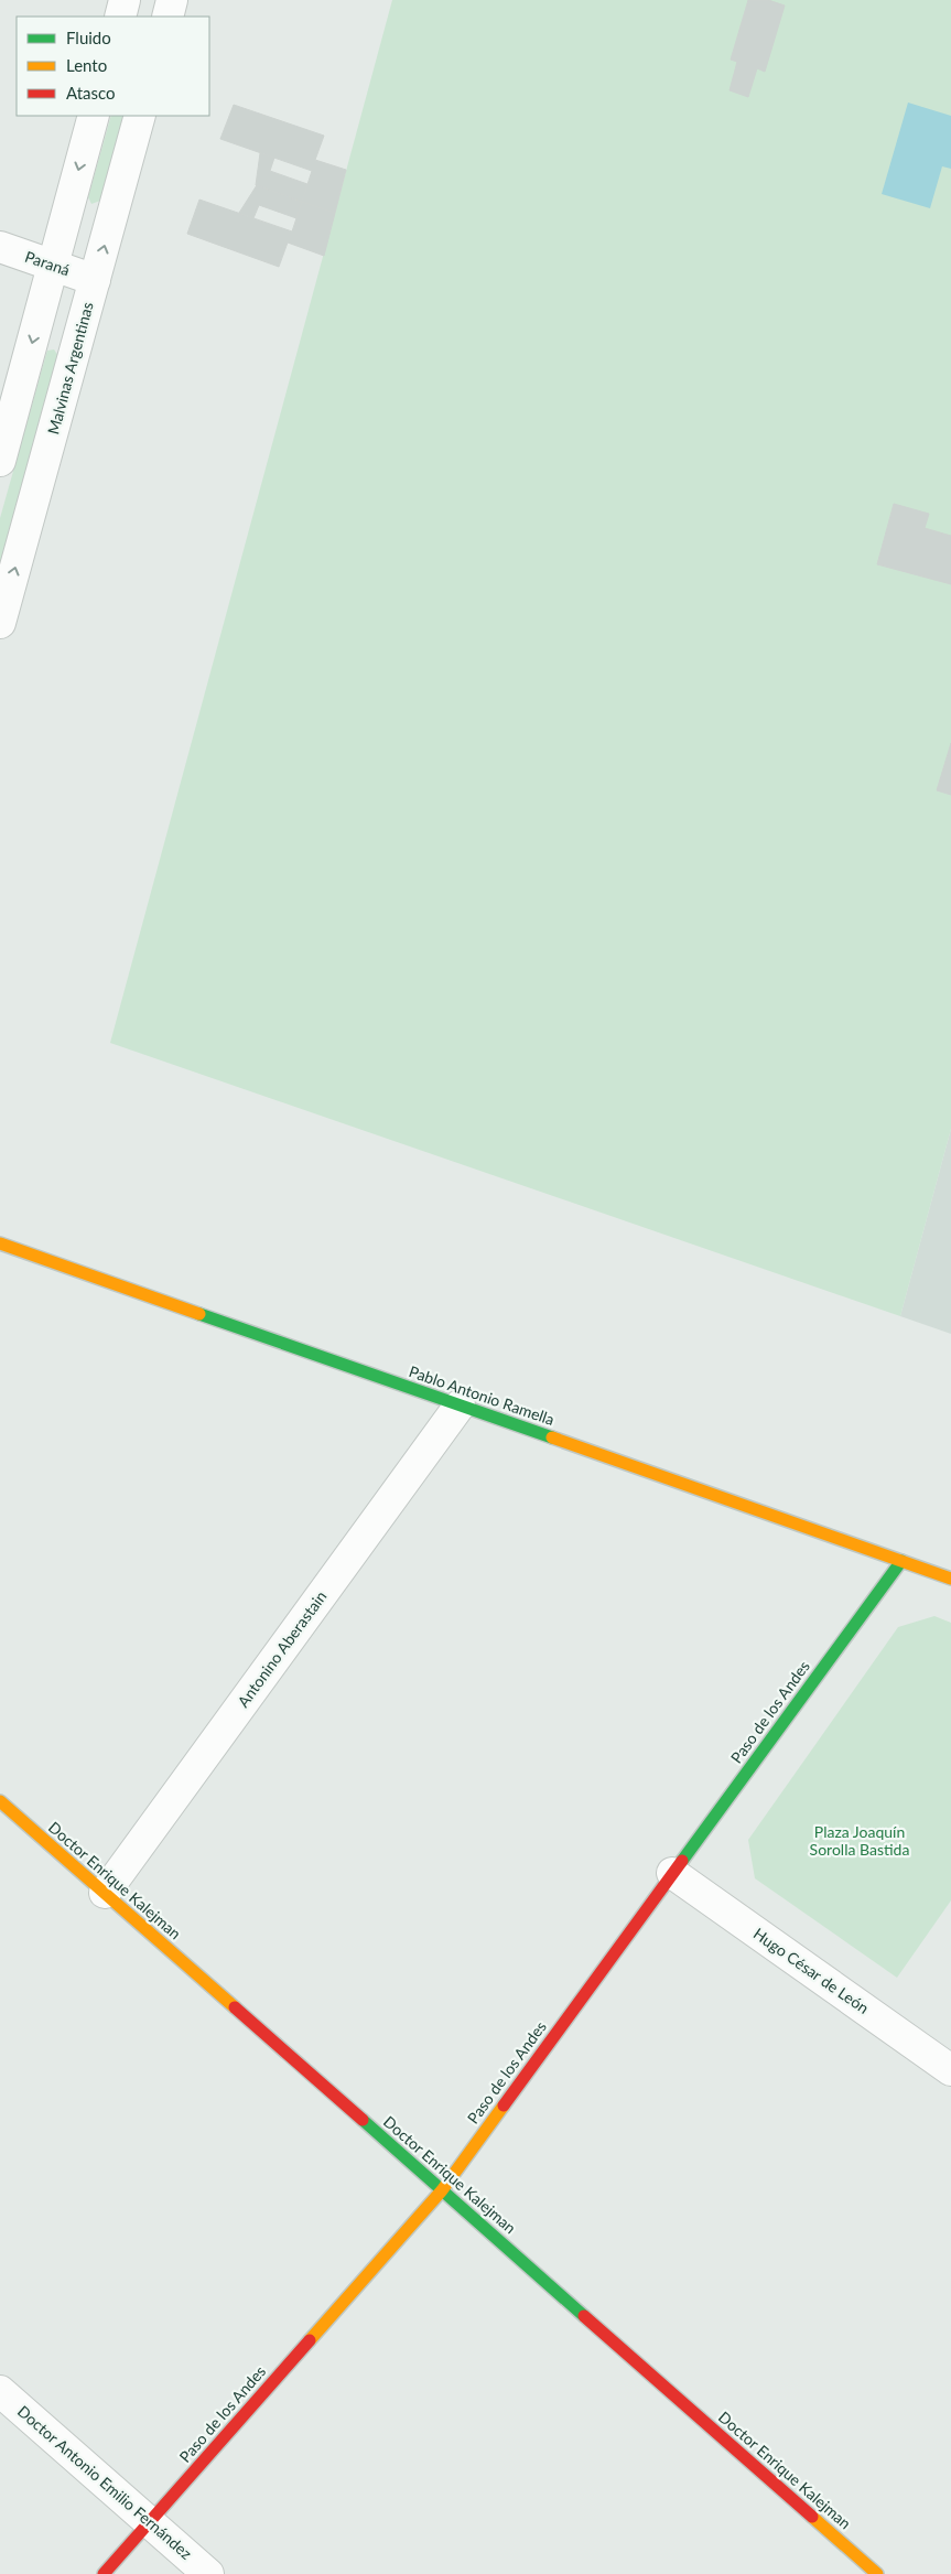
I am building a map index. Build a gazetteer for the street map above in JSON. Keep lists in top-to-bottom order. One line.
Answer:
{"streets":{"street":["Paraná","Malvinas Argentinas","Pablo Antonio Ramella","Antonino Aberastain","Paso de los Andes","Doctor Enrique Kalejman","Hugo César de León","Doctor Antonio Emilio Fernández"]},"crossings":[["Paraná","Malvinas Argentinas"],["Pablo Antonio Ramella","Antonino Aberastain"],["Pablo Antonio Ramella","Paso de los Andes"],["Antonino Aberastain","Doctor Enrique Kalejman"],["Paso de los Andes","Doctor Enrique Kalejman"],["Paso de los Andes","Hugo César de León"],["Paso de los Andes","Doctor Antonio Emilio Fernández"]],"parks":["Plaza Joaquín Sorolla Bastida"],"legend":["Fluido","Lento","Atasco"]}
